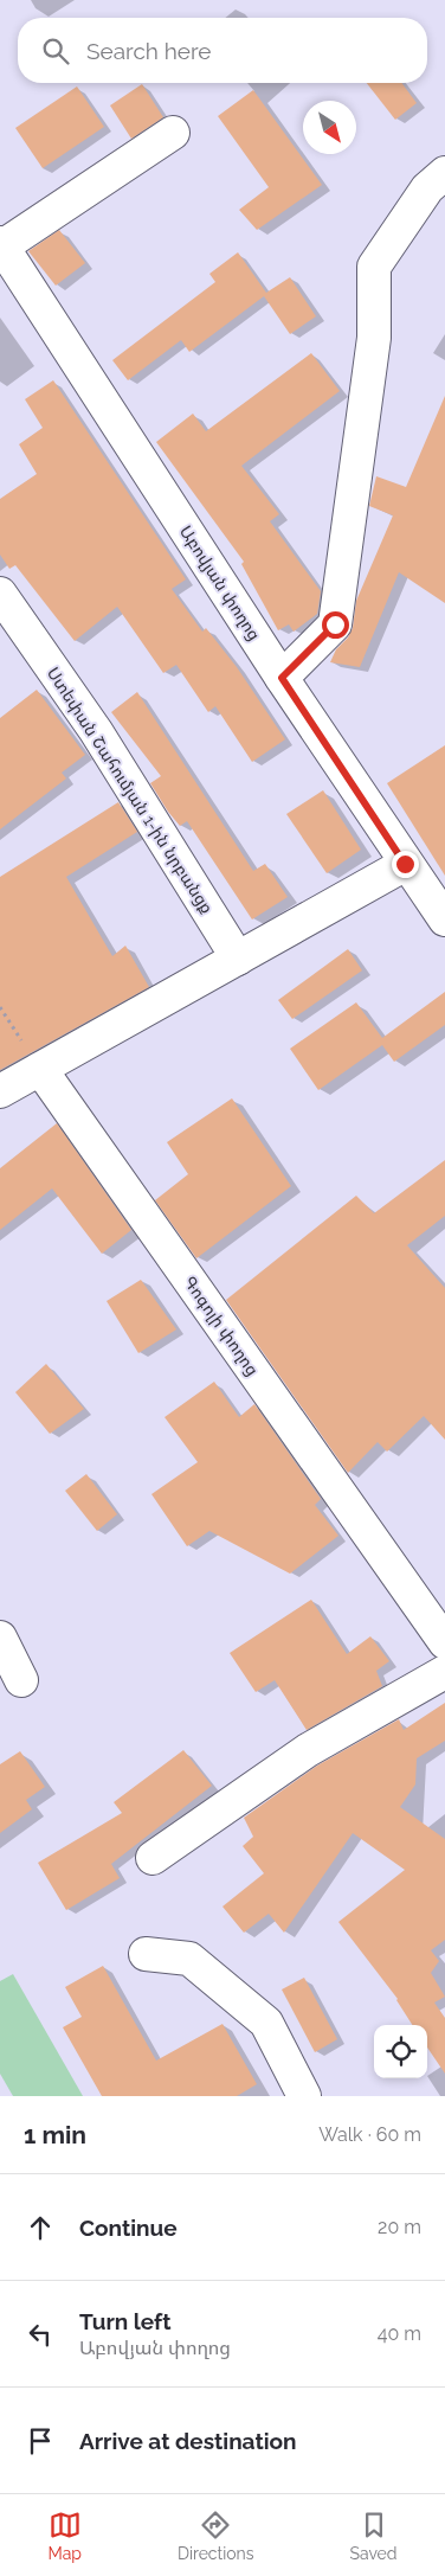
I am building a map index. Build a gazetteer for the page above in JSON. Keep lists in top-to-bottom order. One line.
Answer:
{"streets":{"street":["Աբովյան փողոց","Ստեփան Շահումյան 1-ին նրբանցք","Գոգոլի փողոց"]},"north":"bottom right","page":{"search":"Search here","heading":["1 min","Walk · 60 m"],"list":[["Continue","20 m"],["Turn left","Աբովյան փողոց","40 m"],"Arrive at destination"],"nav":["Map","Directions","Saved"]}}
